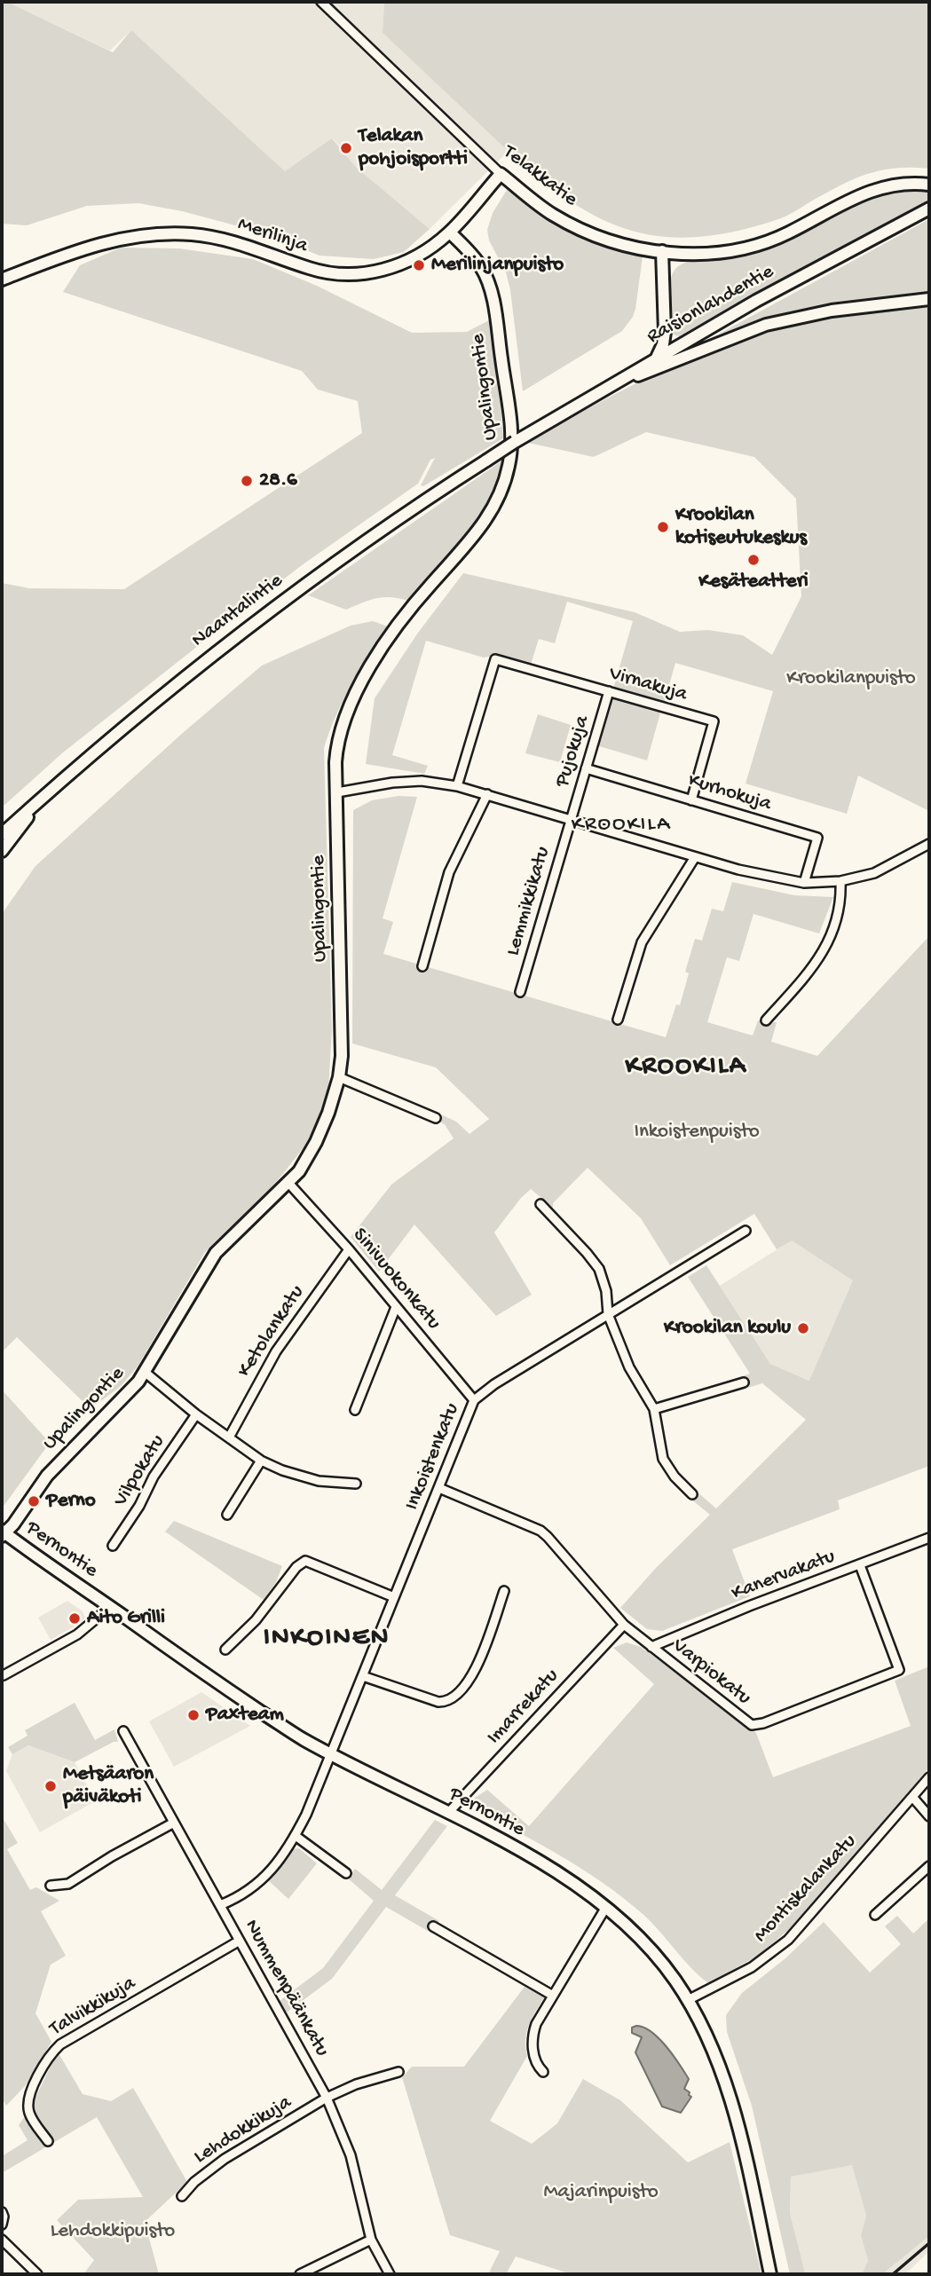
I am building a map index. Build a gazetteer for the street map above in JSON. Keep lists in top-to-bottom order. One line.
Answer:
{"streets":{"street":["Telakkatie","Merilinja","Raisionlahdentie","Upalingontie","Naantalintie","Virnakuja","Pujokuja","Kurhokuja","Lemmikkikatu","Sinivuokonkatu","Ketolankatu","Inkoistenkatu","Vilpokatu","Pernontie","Kanervakatu","Varpiokatu","Imarrekatu","Montiskalankatu","Nummenpäänkatu","Talvikkikuja","Lehdokkikuja"]},"crossings":[["Telakkatie","Merilinja"],["Merilinja","Upalingontie"],["Raisionlahdentie","Naantalintie"],["Upalingontie","Sinivuokonkatu"],["Upalingontie","Pernontie"],["Virnakuja","Pujokuja"],["Virnakuja","Kurhokuja"],["Pujokuja","Kurhokuja"],["Pujokuja","Lemmikkikatu"],["Sinivuokonkatu","Ketolankatu"],["Sinivuokonkatu","Inkoistenkatu"],["Inkoistenkatu","Pernontie"],["Inkoistenkatu","Varpiokatu"],["Inkoistenkatu","Nummenpäänkatu"],["Pernontie","Imarrekatu"],["Pernontie","Montiskalankatu"],["Kanervakatu","Varpiokatu"],["Varpiokatu","Imarrekatu"],["Nummenpäänkatu","Talvikkikuja"],["Nummenpäänkatu","Lehdokkikuja"]],"districts":["KROOKILA","KROOKILA","INKOINEN"],"parks":["Krookilanpuisto","Inkoistenpuisto","Majarinpuisto","Lehdokkipuisto"],"places":["Telakan pohjoisportti","Merilinjanpuisto","28.6","Krookilan kotiseutukeskus","Kesäteatteri","Krookilan koulu","Perno","Aito Grilli","Paxteam","Metsäaron päiväkoti"]}
